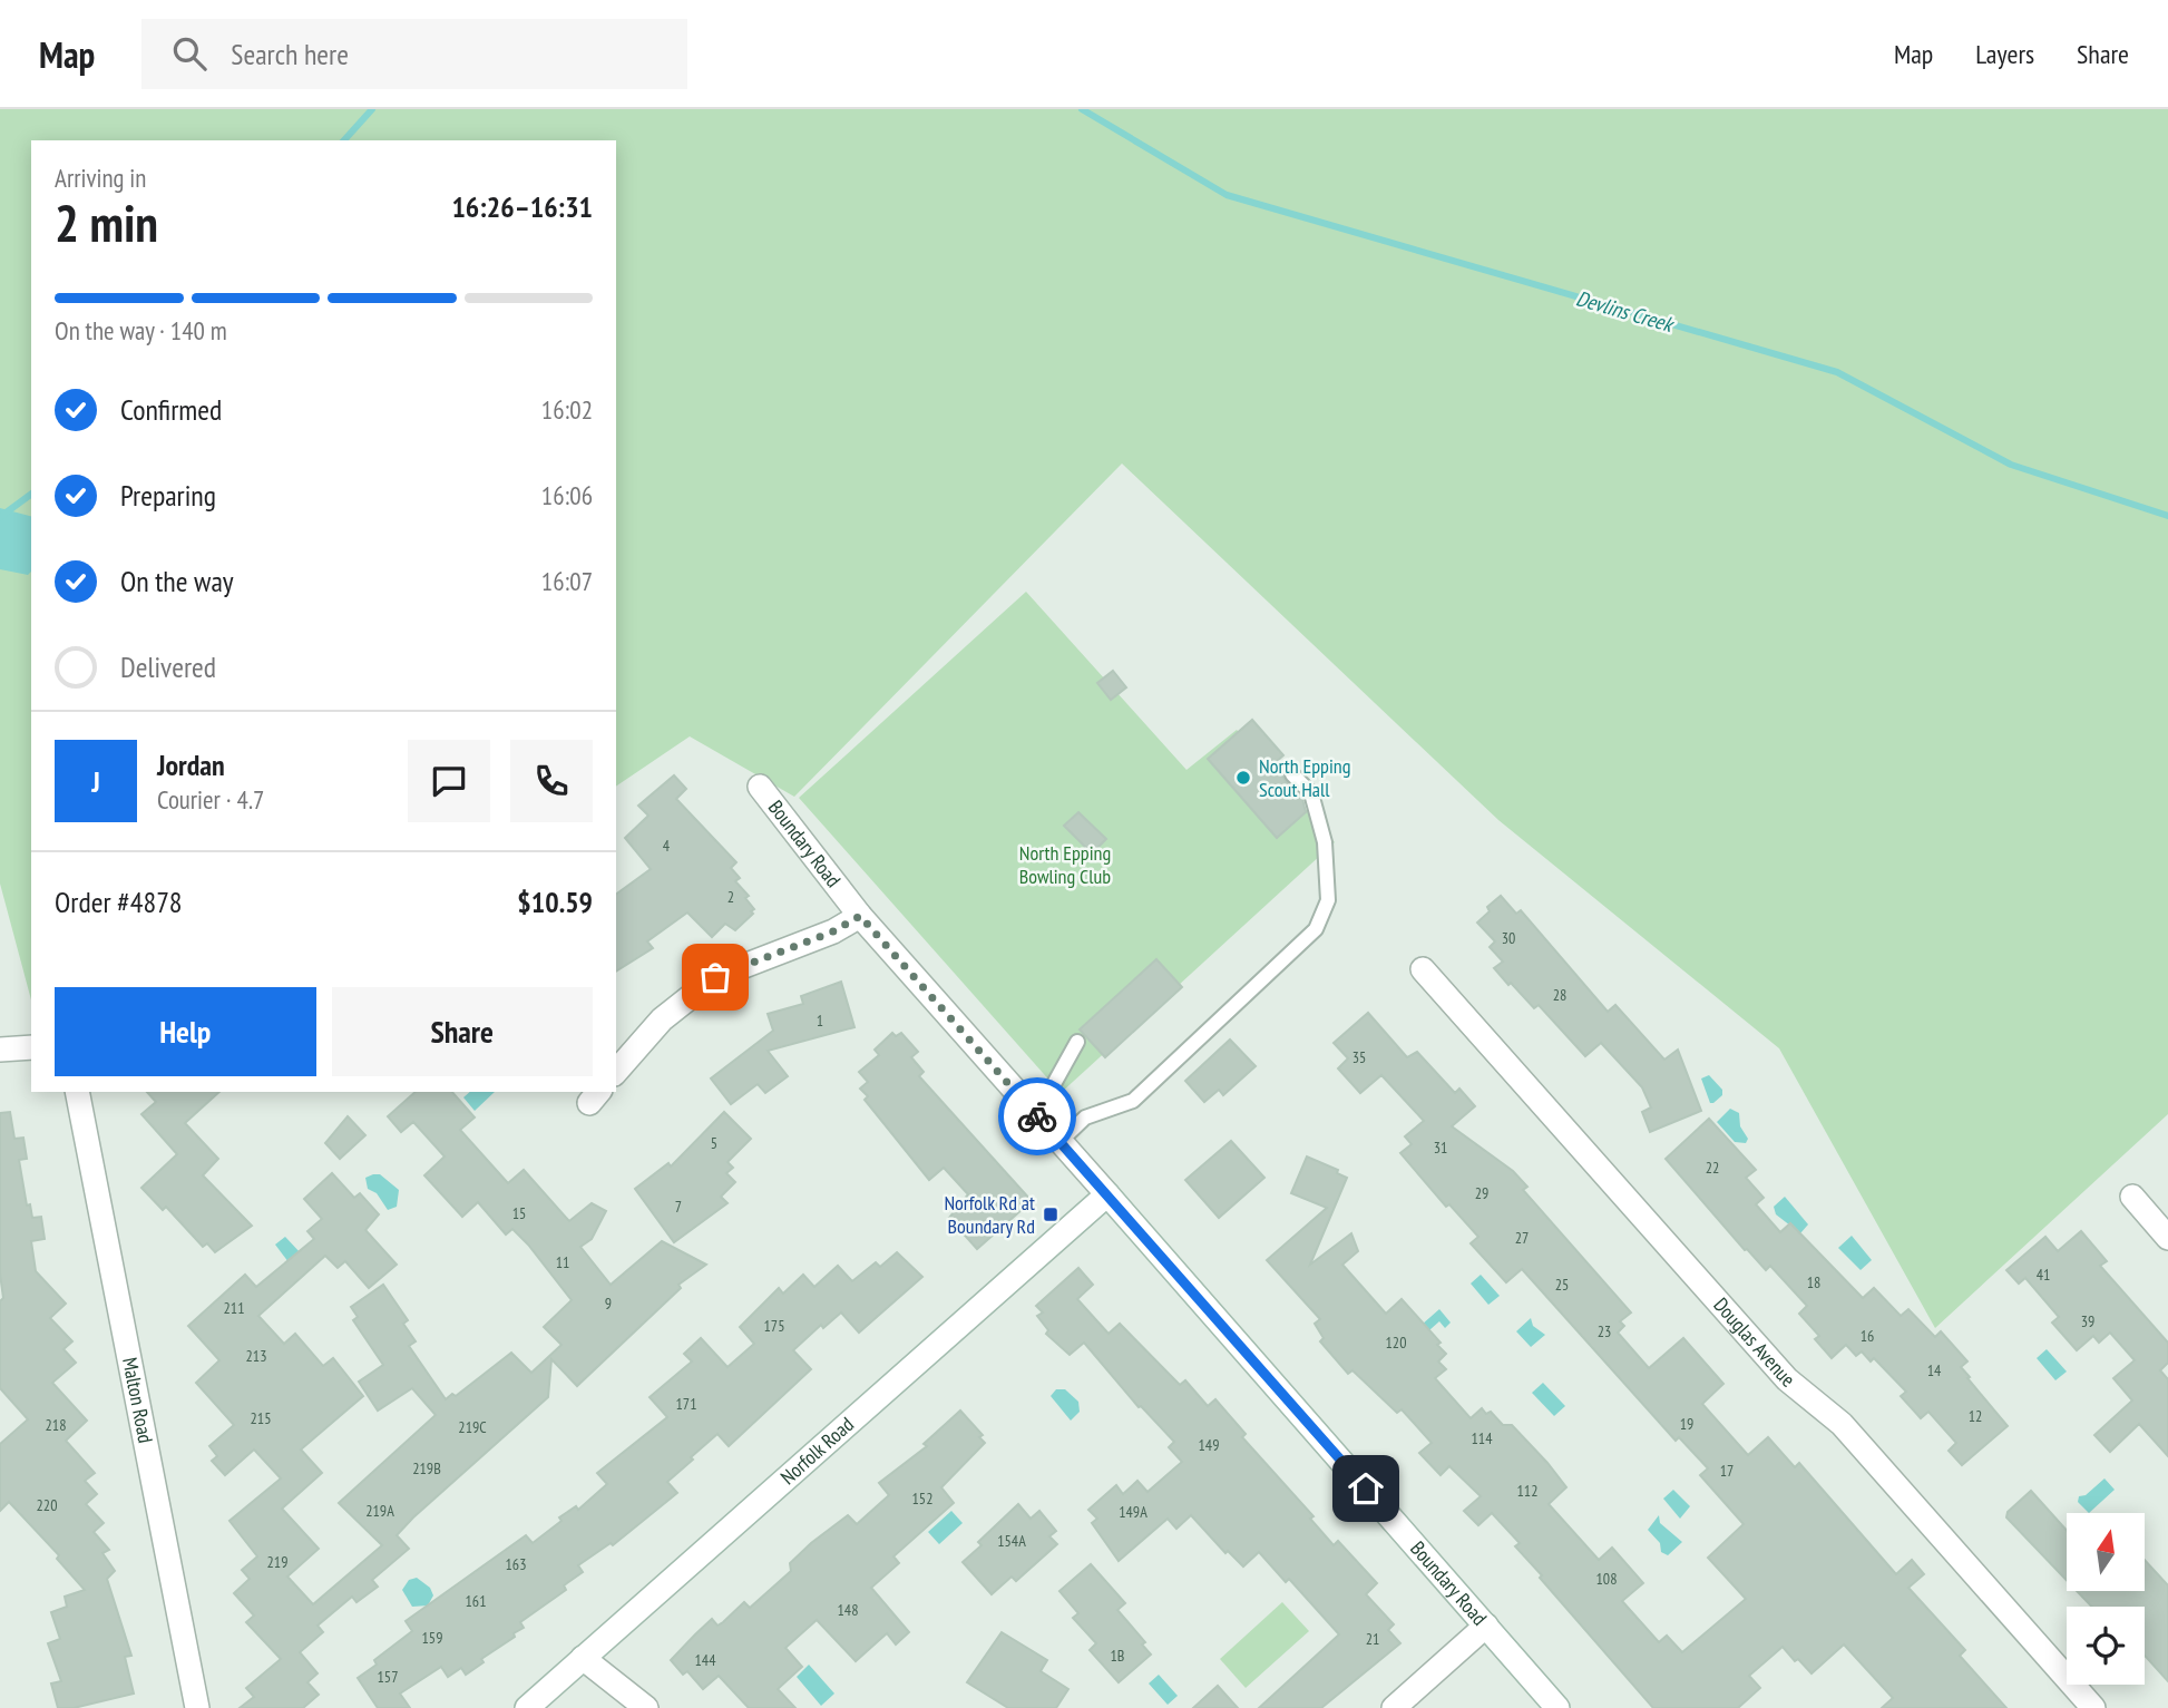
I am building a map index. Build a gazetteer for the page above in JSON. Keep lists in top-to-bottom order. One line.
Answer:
{"streets":{"street":["Boundary Road","Douglas Avenue","Malton Road","Norfolk Road"]},"crossings":[["Boundary Road","Norfolk Road"]],"water":["Devlins Creek"],"parks":["North Epping Bowling Club"],"places":{"other":["North Epping Scout Hall"],"transit":["Norfolk Rd at Boundary Rd"]},"house_numbers":["4","2","30","28","1","35","5","31","22","29","7","15","27","11","41","18","25","9","211","39","175","23","16","120","213","14","171","12","215","19","218","219C","114","149","219B","17","112","152","220","219A","149A","154A","219","163","108","161","148","159","21","1B","144","157"],"north":"top","page":{"header":"Map","search":"Search here","nav":["Map","Layers","Share"],"heading":["2 min","Arriving in","16:26–16:31"],"panel":["Jordan","Courier · 4.7","Order #4878","$10.59"],"bar":"On the way · 140 m","list":[["Confirmed","16:02"],["Preparing","16:06"],["On the way","16:07"],"Delivered"],"round":"J","buttons":["Help","Share"]}}
